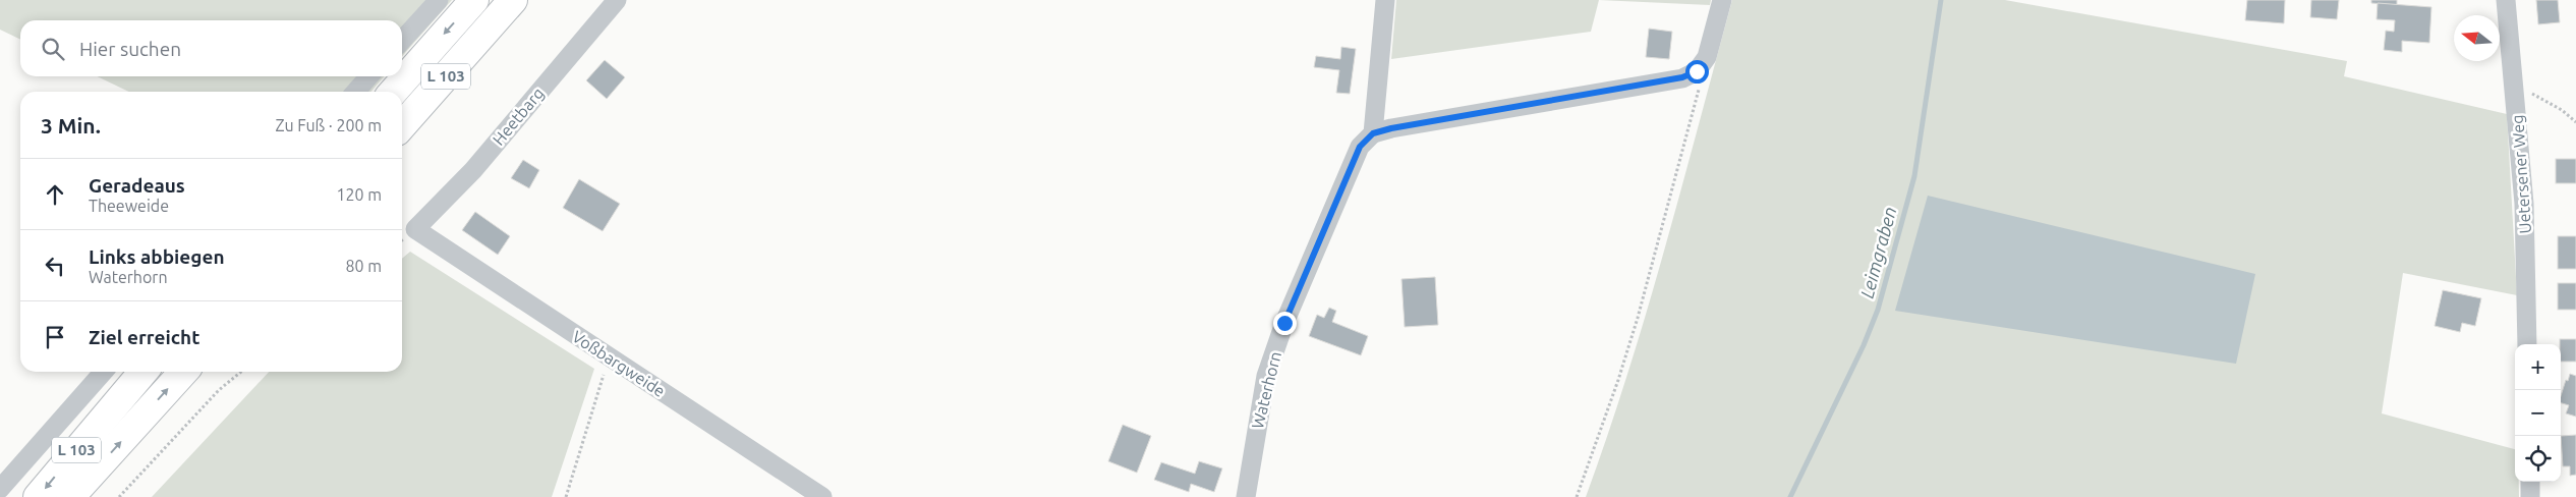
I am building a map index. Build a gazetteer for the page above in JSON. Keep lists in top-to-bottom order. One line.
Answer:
{"streets":{"highway":["L 103"],"street":["Heetbarg","Uetersener Weg","Voßbargweide","Waterhorn"]},"crossings":[["Heetbarg","Voßbargweide"]],"water":["Leimgraben"],"north":"left","page":{"search":"Hier suchen","heading":["3 Min.","Zu Fuß · 200 m"],"list":[["Geradeaus","Theeweide","120 m"],["Links abbiegen","Waterhorn","80 m"],"Ziel erreicht"],"map_buttons":["+","−"]}}
